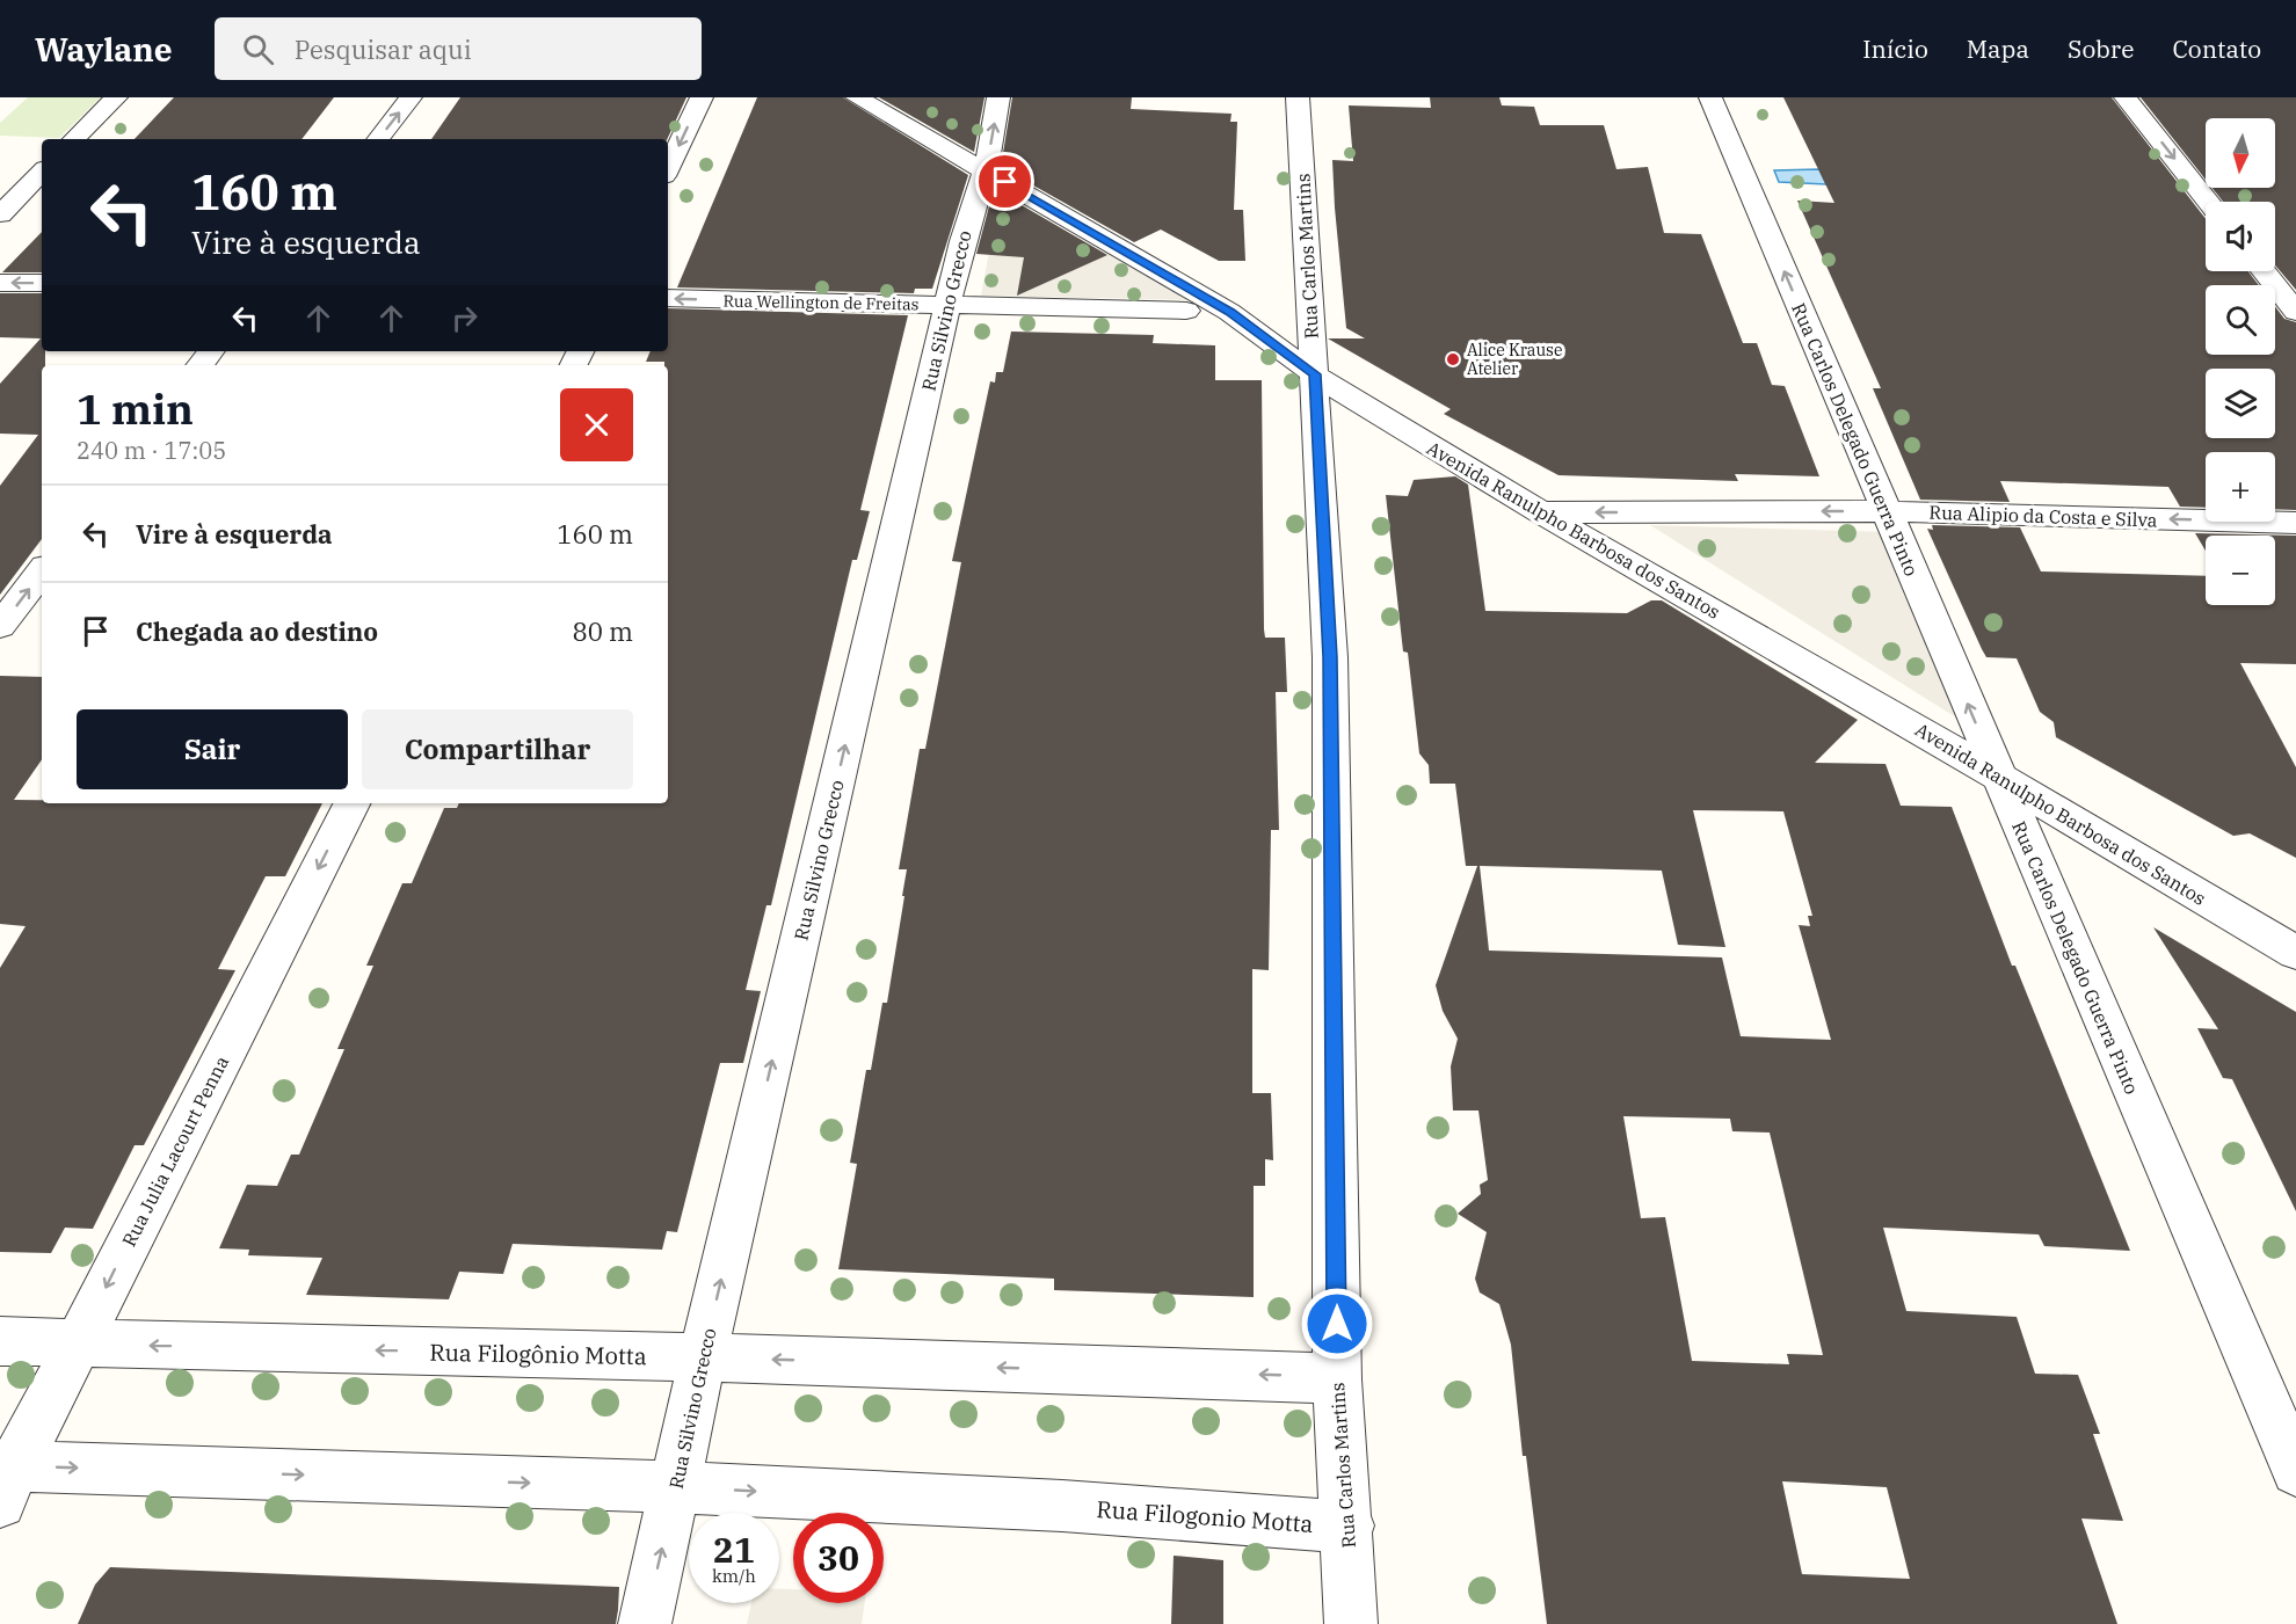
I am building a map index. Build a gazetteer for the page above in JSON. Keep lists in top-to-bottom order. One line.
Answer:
{"streets":{"street":["Rua Carlos Martins","Rua Wellington de Freitas","Rua Silvino Grecco","Rua Carlos Delegado Guerra Pinto","Rua Alipio da Costa e Silva","Avenida Ranulpho Barbosa dos Santos","Rua Julia Lacourt Penna","Rua Filogônio Motta","Rua Filogonio Motta"]},"crossings":[["Rua Carlos Martins","Avenida Ranulpho Barbosa dos Santos"],["Rua Carlos Martins","Rua Filogônio Motta"],["Rua Carlos Martins","Rua Filogonio Motta"],["Rua Wellington de Freitas","Rua Silvino Grecco"],["Rua Silvino Grecco","Avenida Ranulpho Barbosa dos Santos"],["Rua Silvino Grecco","Rua Filogônio Motta"],["Rua Silvino Grecco","Rua Filogonio Motta"],["Rua Carlos Delegado Guerra Pinto","Rua Alipio da Costa e Silva"],["Rua Carlos Delegado Guerra Pinto","Avenida Ranulpho Barbosa dos Santos"],["Rua Alipio da Costa e Silva","Avenida Ranulpho Barbosa dos Santos"],["Rua Julia Lacourt Penna","Rua Filogônio Motta"]],"one_way":["Rua Wellington de Freitas","Rua Silvino Grecco","Rua Carlos Delegado Guerra Pinto","Rua Alipio da Costa e Silva","Rua Julia Lacourt Penna","Rua Filogonio Motta"],"places":["Alice Krause Atelier"],"north":"bottom","page":{"header":"Waylane","search":"Pesquisar aqui","nav":["Início","Mapa","Sobre","Contato"],"map_buttons":["+","−"],"turn":["160 m","Vire à esquerda"],"heading":["1 min","240 m · 17:05"],"list":[{"name":"Vire à esquerda","value":"160 m"},{"name":"Chegada ao destino","value":"80 m"}],"buttons":["Sair","Compartilhar"],"speed":"21 km/h","limit":"30"}}
